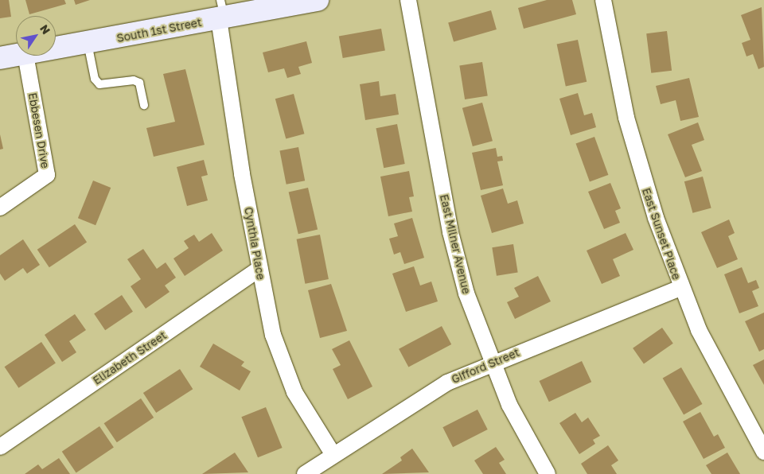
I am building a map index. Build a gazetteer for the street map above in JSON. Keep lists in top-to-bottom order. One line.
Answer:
{"streets":{"street":["South 1st Street","Ebbesen Drive","East Sunset Place","Cynthia Place","East Milner Avenue","Elizabeth Street","Gifford Street"]},"crossings":[["South 1st Street","Cynthia Place"],["East Sunset Place","Gifford Street"],["Cynthia Place","Elizabeth Street"],["Cynthia Place","Gifford Street"],["East Milner Avenue","Gifford Street"]],"north":"top right"}
